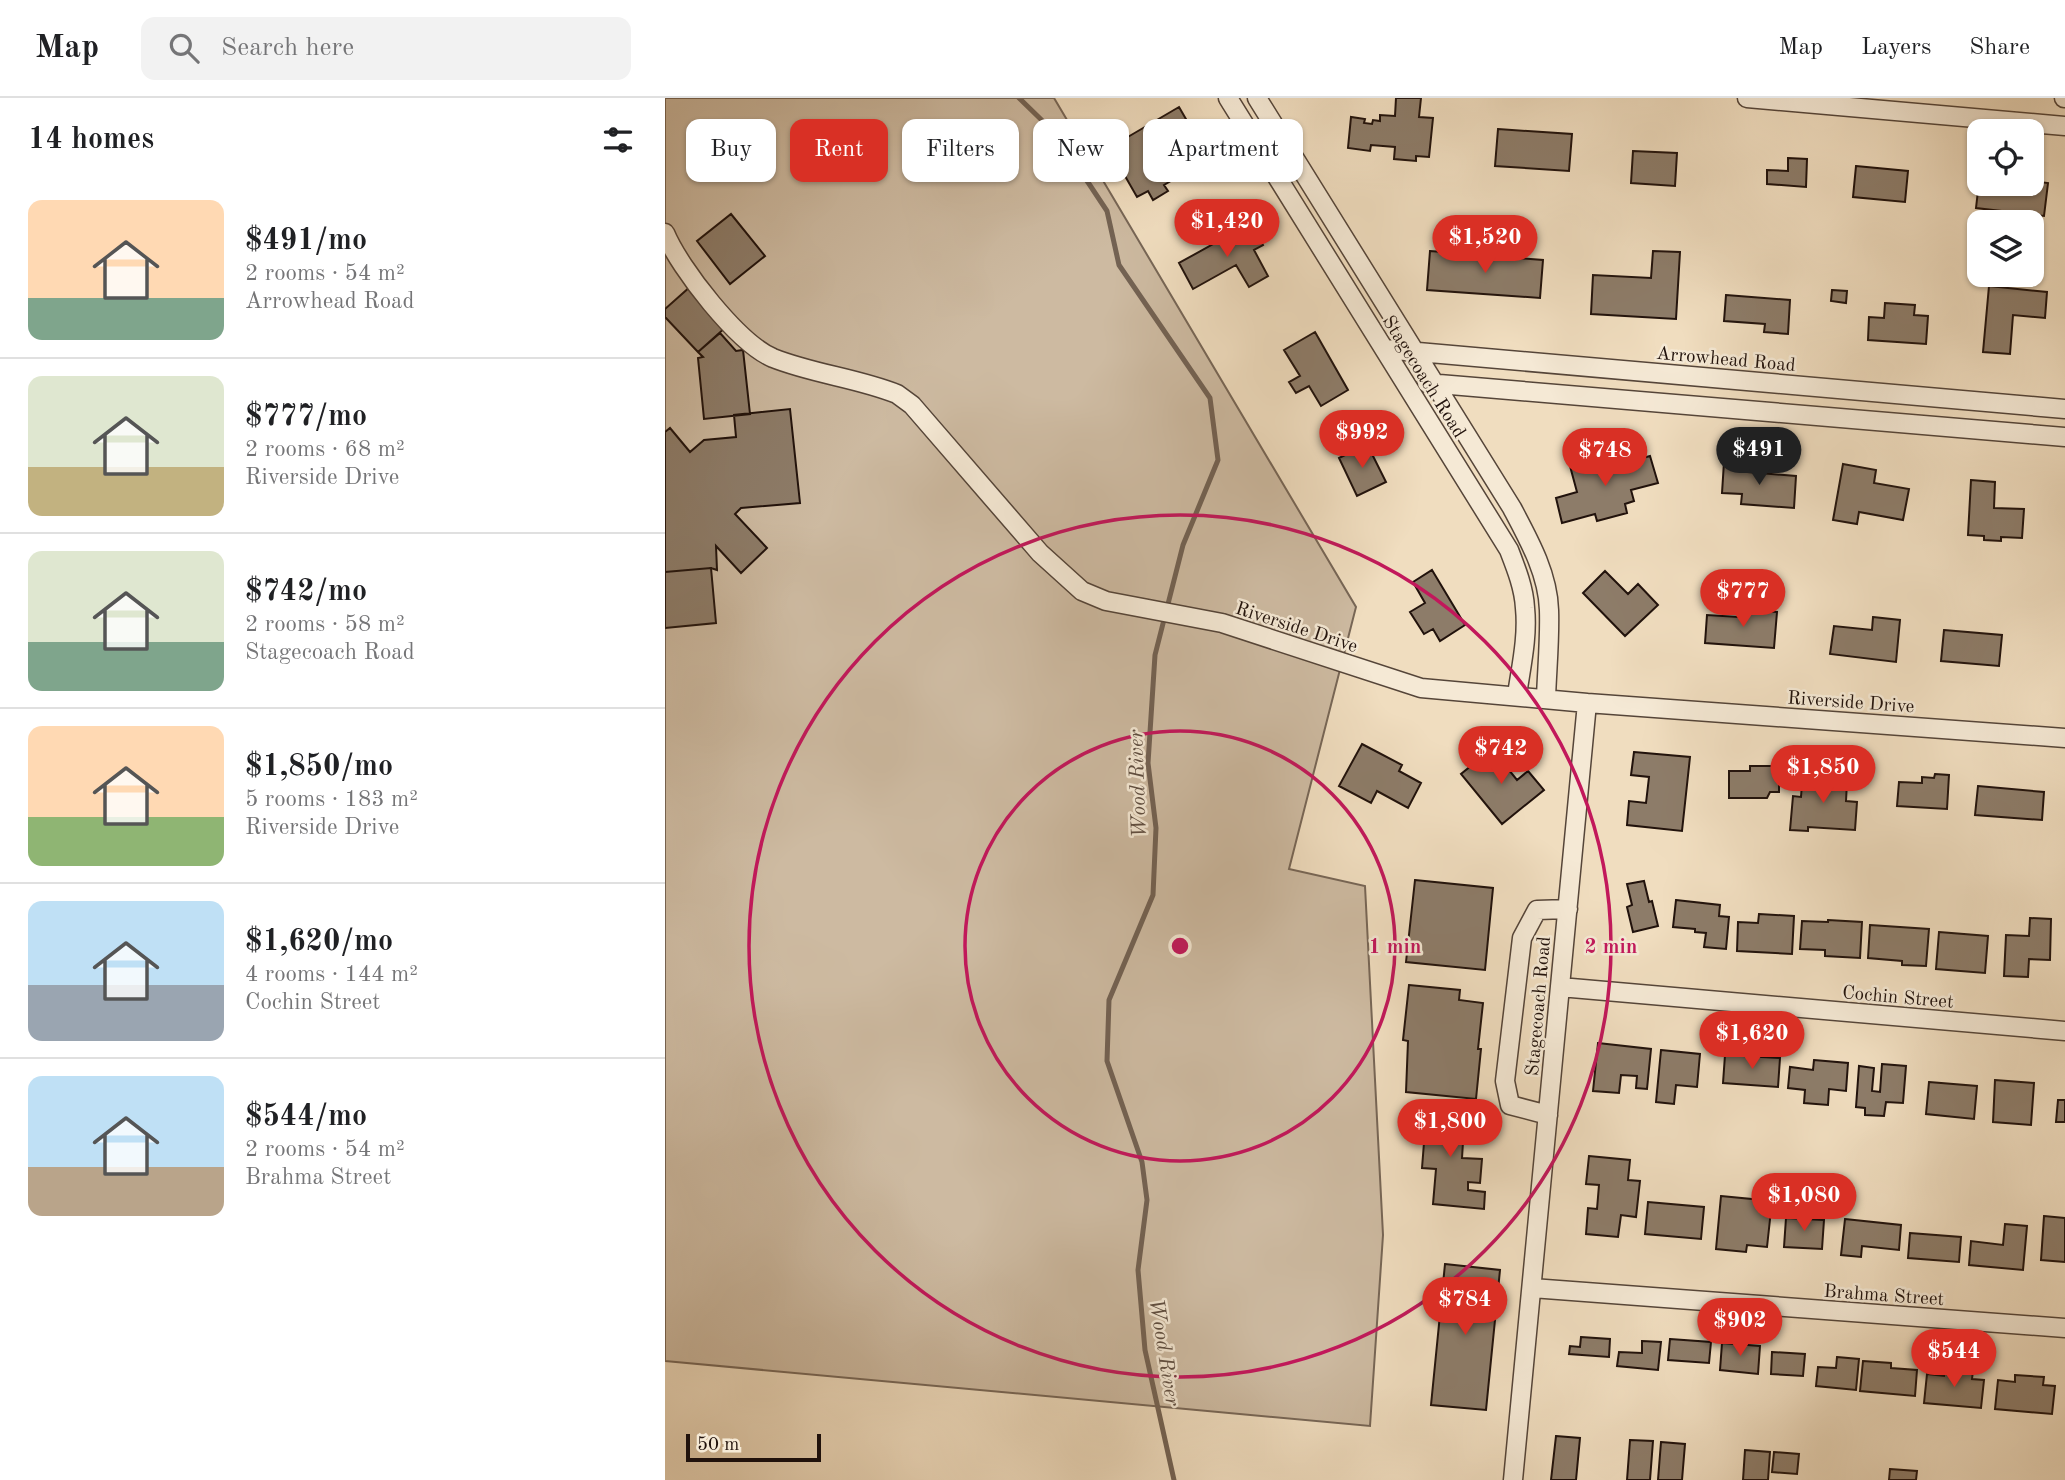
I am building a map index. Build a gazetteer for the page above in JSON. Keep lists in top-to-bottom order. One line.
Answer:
{"streets":{"street":["Arrowhead Road","Stagecoach Road","Riverside Drive","Cochin Street","Brahma Street"]},"crossings":[["Arrowhead Road","Stagecoach Road"],["Stagecoach Road","Riverside Drive"],["Stagecoach Road","Cochin Street"],["Stagecoach Road","Brahma Street"]],"water":["Wood River"],"scale_bar":"50 m","page":{"header":"Map","search":"Search here","nav":["Map","Layers","Share"],"heading":"14 homes","chip":["Buy","Rent","Filters","New","Apartment"],"list":[{"name":"$491/mo","note":"2 rooms · 54 m² · Arrowhead Road"},{"name":"$777/mo","note":"2 rooms · 68 m² · Riverside Drive"},{"name":"$742/mo","note":"2 rooms · 58 m² · Stagecoach Road"},{"name":"$1,850/mo","note":"5 rooms · 183 m² · Riverside Drive"},{"name":"$1,620/mo","note":"4 rooms · 144 m² · Cochin Street"},{"name":"$544/mo","note":"2 rooms · 54 m² · Brahma Street"}],"price":["$1,420","$1,520","$992","$491","$748","$777","$742","$1,850","$1,620","$1,800","$1,080","$784","$902","$544"],"scale":"50 m"},"rings":["1 min","2 min"]}
